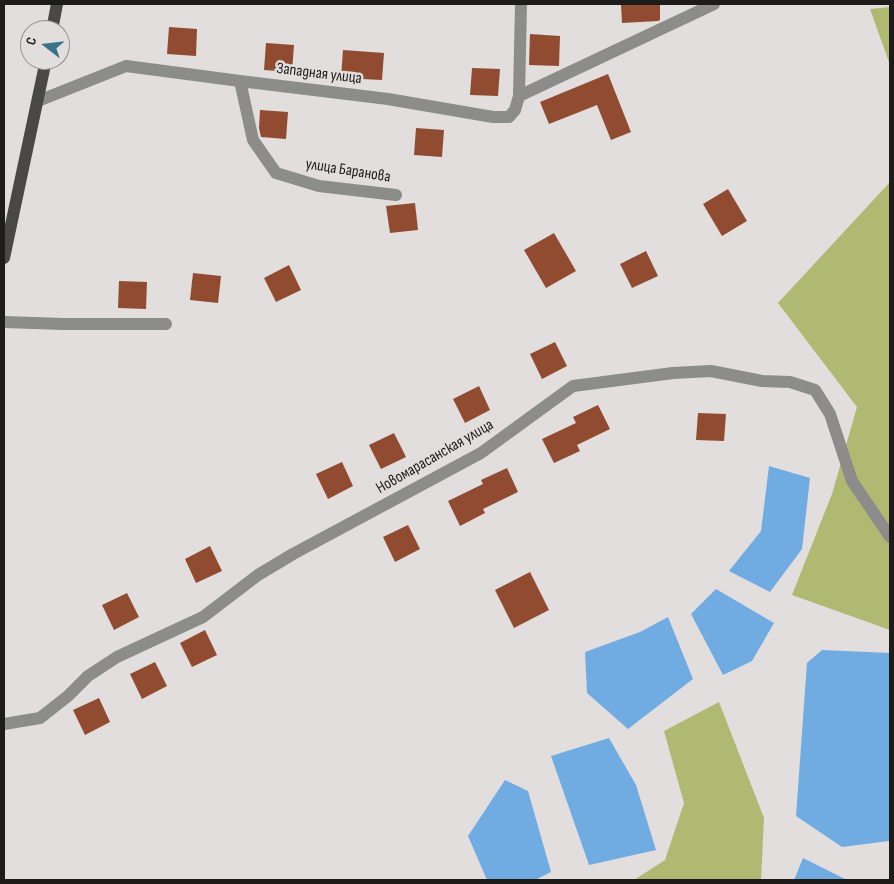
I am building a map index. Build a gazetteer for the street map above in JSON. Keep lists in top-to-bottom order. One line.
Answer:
{"streets":{"street":["Западная улица","улица Баранова","Новомарасанская улица"]},"crossings":[["Западная улица","улица Баранова"]],"north":"left"}
